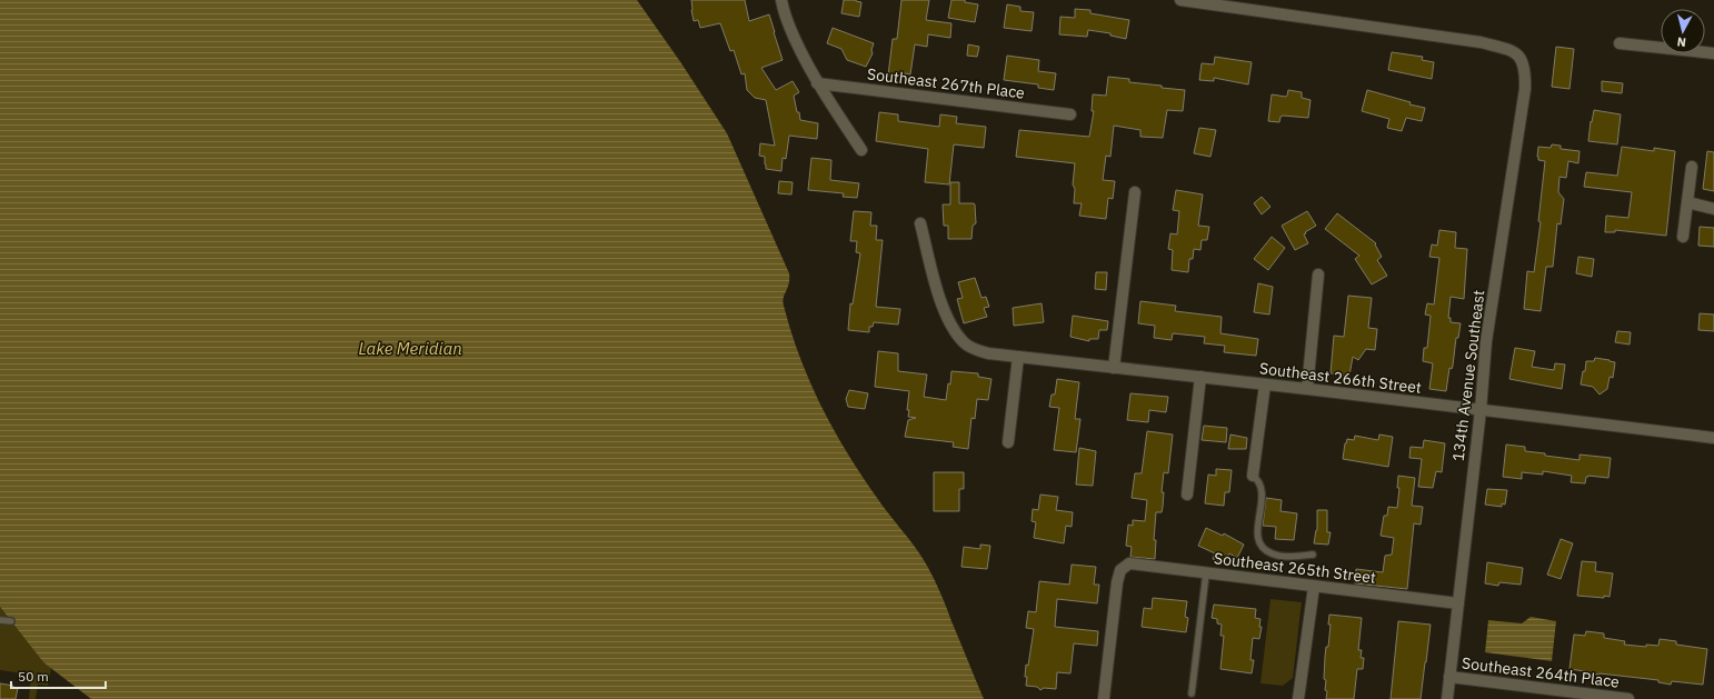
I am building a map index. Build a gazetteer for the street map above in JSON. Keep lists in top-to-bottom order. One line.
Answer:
{"streets":{"street":["Southeast 267th Place","134th Avenue Southeast","Southeast 266th Street","Southeast 265th Street","Southeast 264th Place"]},"crossings":[["134th Avenue Southeast","Southeast 266th Street"],["134th Avenue Southeast","Southeast 265th Street"],["134th Avenue Southeast","Southeast 264th Place"]],"water":["Lake Meridian"],"scale_bar":"50 m","north":"bottom"}
